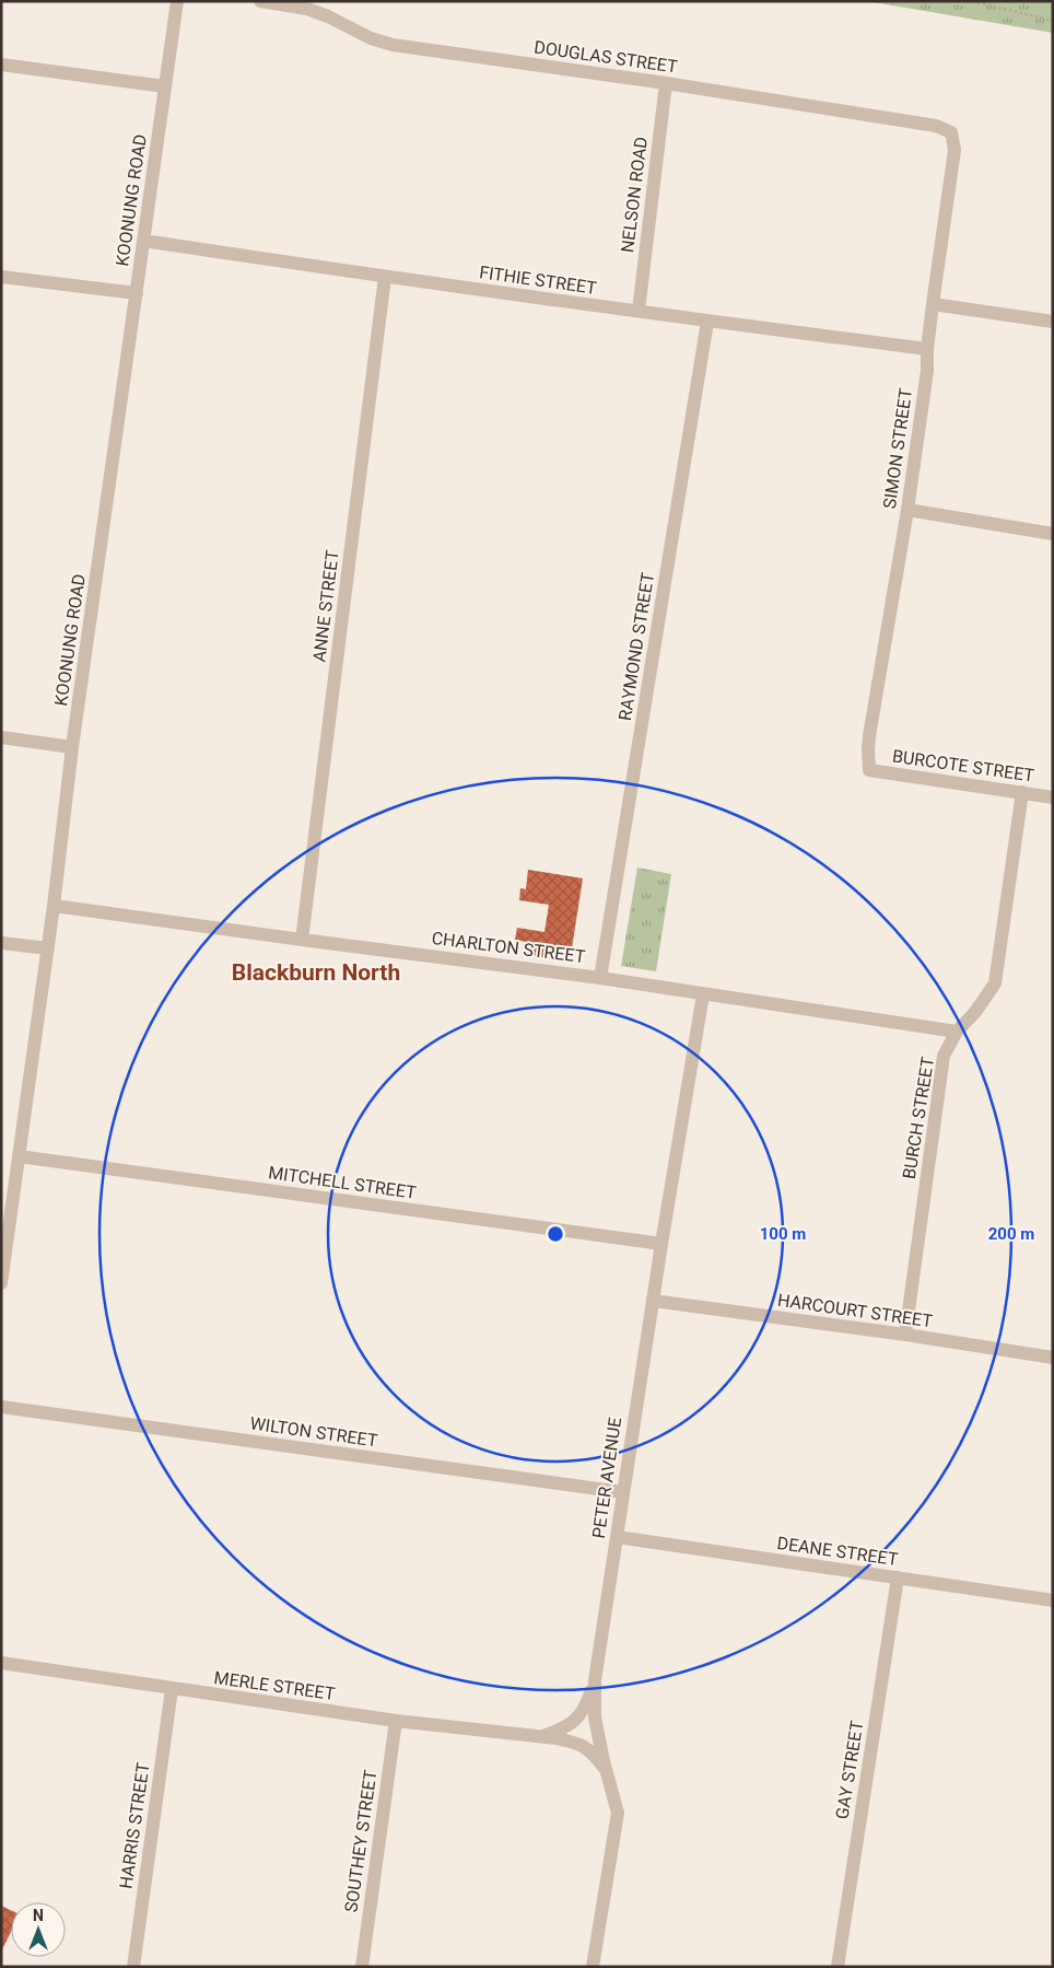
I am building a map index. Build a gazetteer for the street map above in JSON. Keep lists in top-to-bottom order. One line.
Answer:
{"streets":{"street":["DOUGLAS STREET","NELSON ROAD","KOONUNG ROAD","FITHIE STREET","SIMON STREET","ANNE STREET","RAYMOND STREET","BURCOTE STREET","CHARLTON STREET","BURCH STREET","MITCHELL STREET","HARCOURT STREET","WILTON STREET","PETER AVENUE","DEANE STREET","MERLE STREET","GAY STREET","HARRIS STREET","SOUTHEY STREET"]},"crossings":[["DOUGLAS STREET","NELSON ROAD"],["DOUGLAS STREET","SIMON STREET"],["NELSON ROAD","FITHIE STREET"],["KOONUNG ROAD","FITHIE STREET"],["KOONUNG ROAD","CHARLTON STREET"],["KOONUNG ROAD","MITCHELL STREET"],["FITHIE STREET","SIMON STREET"],["FITHIE STREET","ANNE STREET"],["FITHIE STREET","RAYMOND STREET"],["SIMON STREET","BURCOTE STREET"],["ANNE STREET","CHARLTON STREET"],["RAYMOND STREET","CHARLTON STREET"],["BURCOTE STREET","BURCH STREET"],["CHARLTON STREET","BURCH STREET"],["CHARLTON STREET","PETER AVENUE"],["BURCH STREET","HARCOURT STREET"],["MITCHELL STREET","PETER AVENUE"],["HARCOURT STREET","PETER AVENUE"],["WILTON STREET","PETER AVENUE"],["PETER AVENUE","DEANE STREET"],["PETER AVENUE","MERLE STREET"],["DEANE STREET","GAY STREET"],["MERLE STREET","HARRIS STREET"],["MERLE STREET","SOUTHEY STREET"]],"districts":["Blackburn North"],"north":"top","rings":["100 m","200 m"]}
